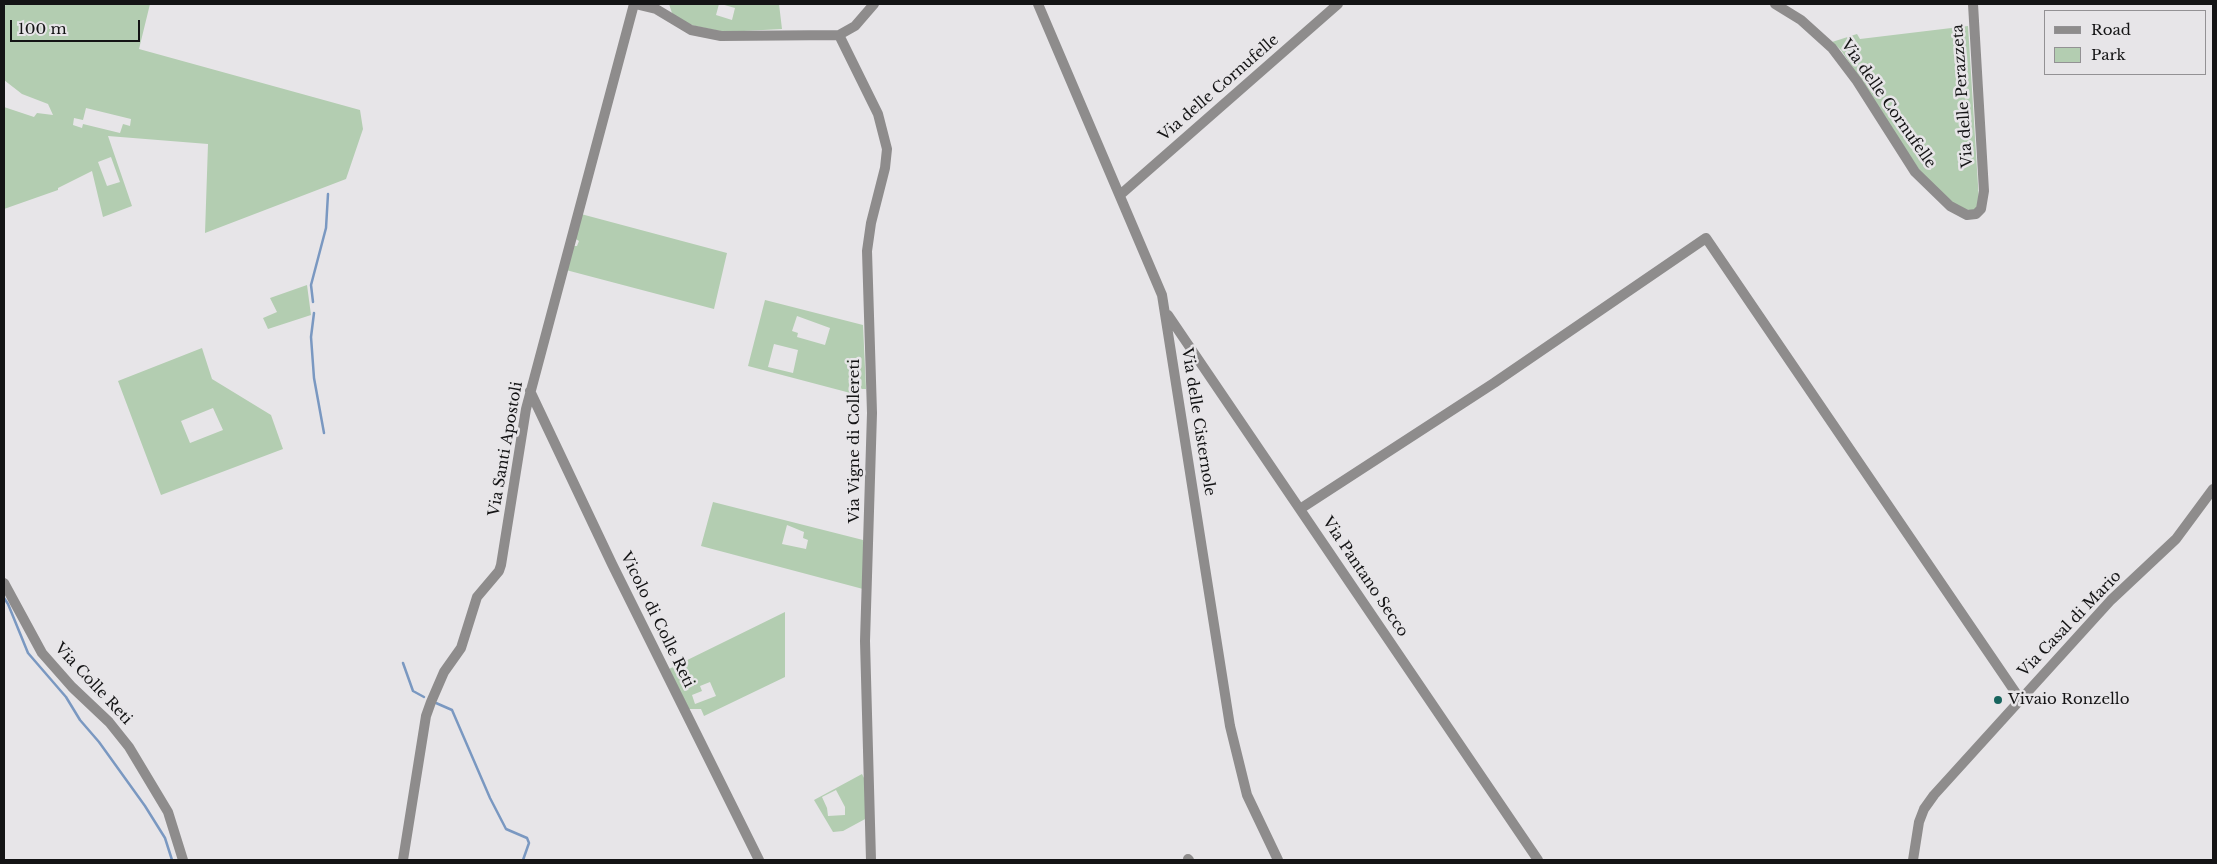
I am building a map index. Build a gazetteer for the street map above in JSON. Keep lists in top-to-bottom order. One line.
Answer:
{"streets":{"street":["Via delle Cornufelle","Via delle Perazzeta","Via delle Cisternole","Via Vigne di Collereti","Via Santi Apostoli","Via Pantano Secco","Vicolo di Colle Reti","Via Casal di Mario","Via Colle Reti"]},"crossings":[["Via delle Cornufelle","Via delle Perazzeta"],["Via delle Cornufelle","Via delle Cisternole"],["Via delle Cisternole","Via Pantano Secco"],["Via Santi Apostoli","Vicolo di Colle Reti"]],"places":["Vivaio Ronzello"],"legend":["Road","Park"],"scale_bar":"100 m"}
